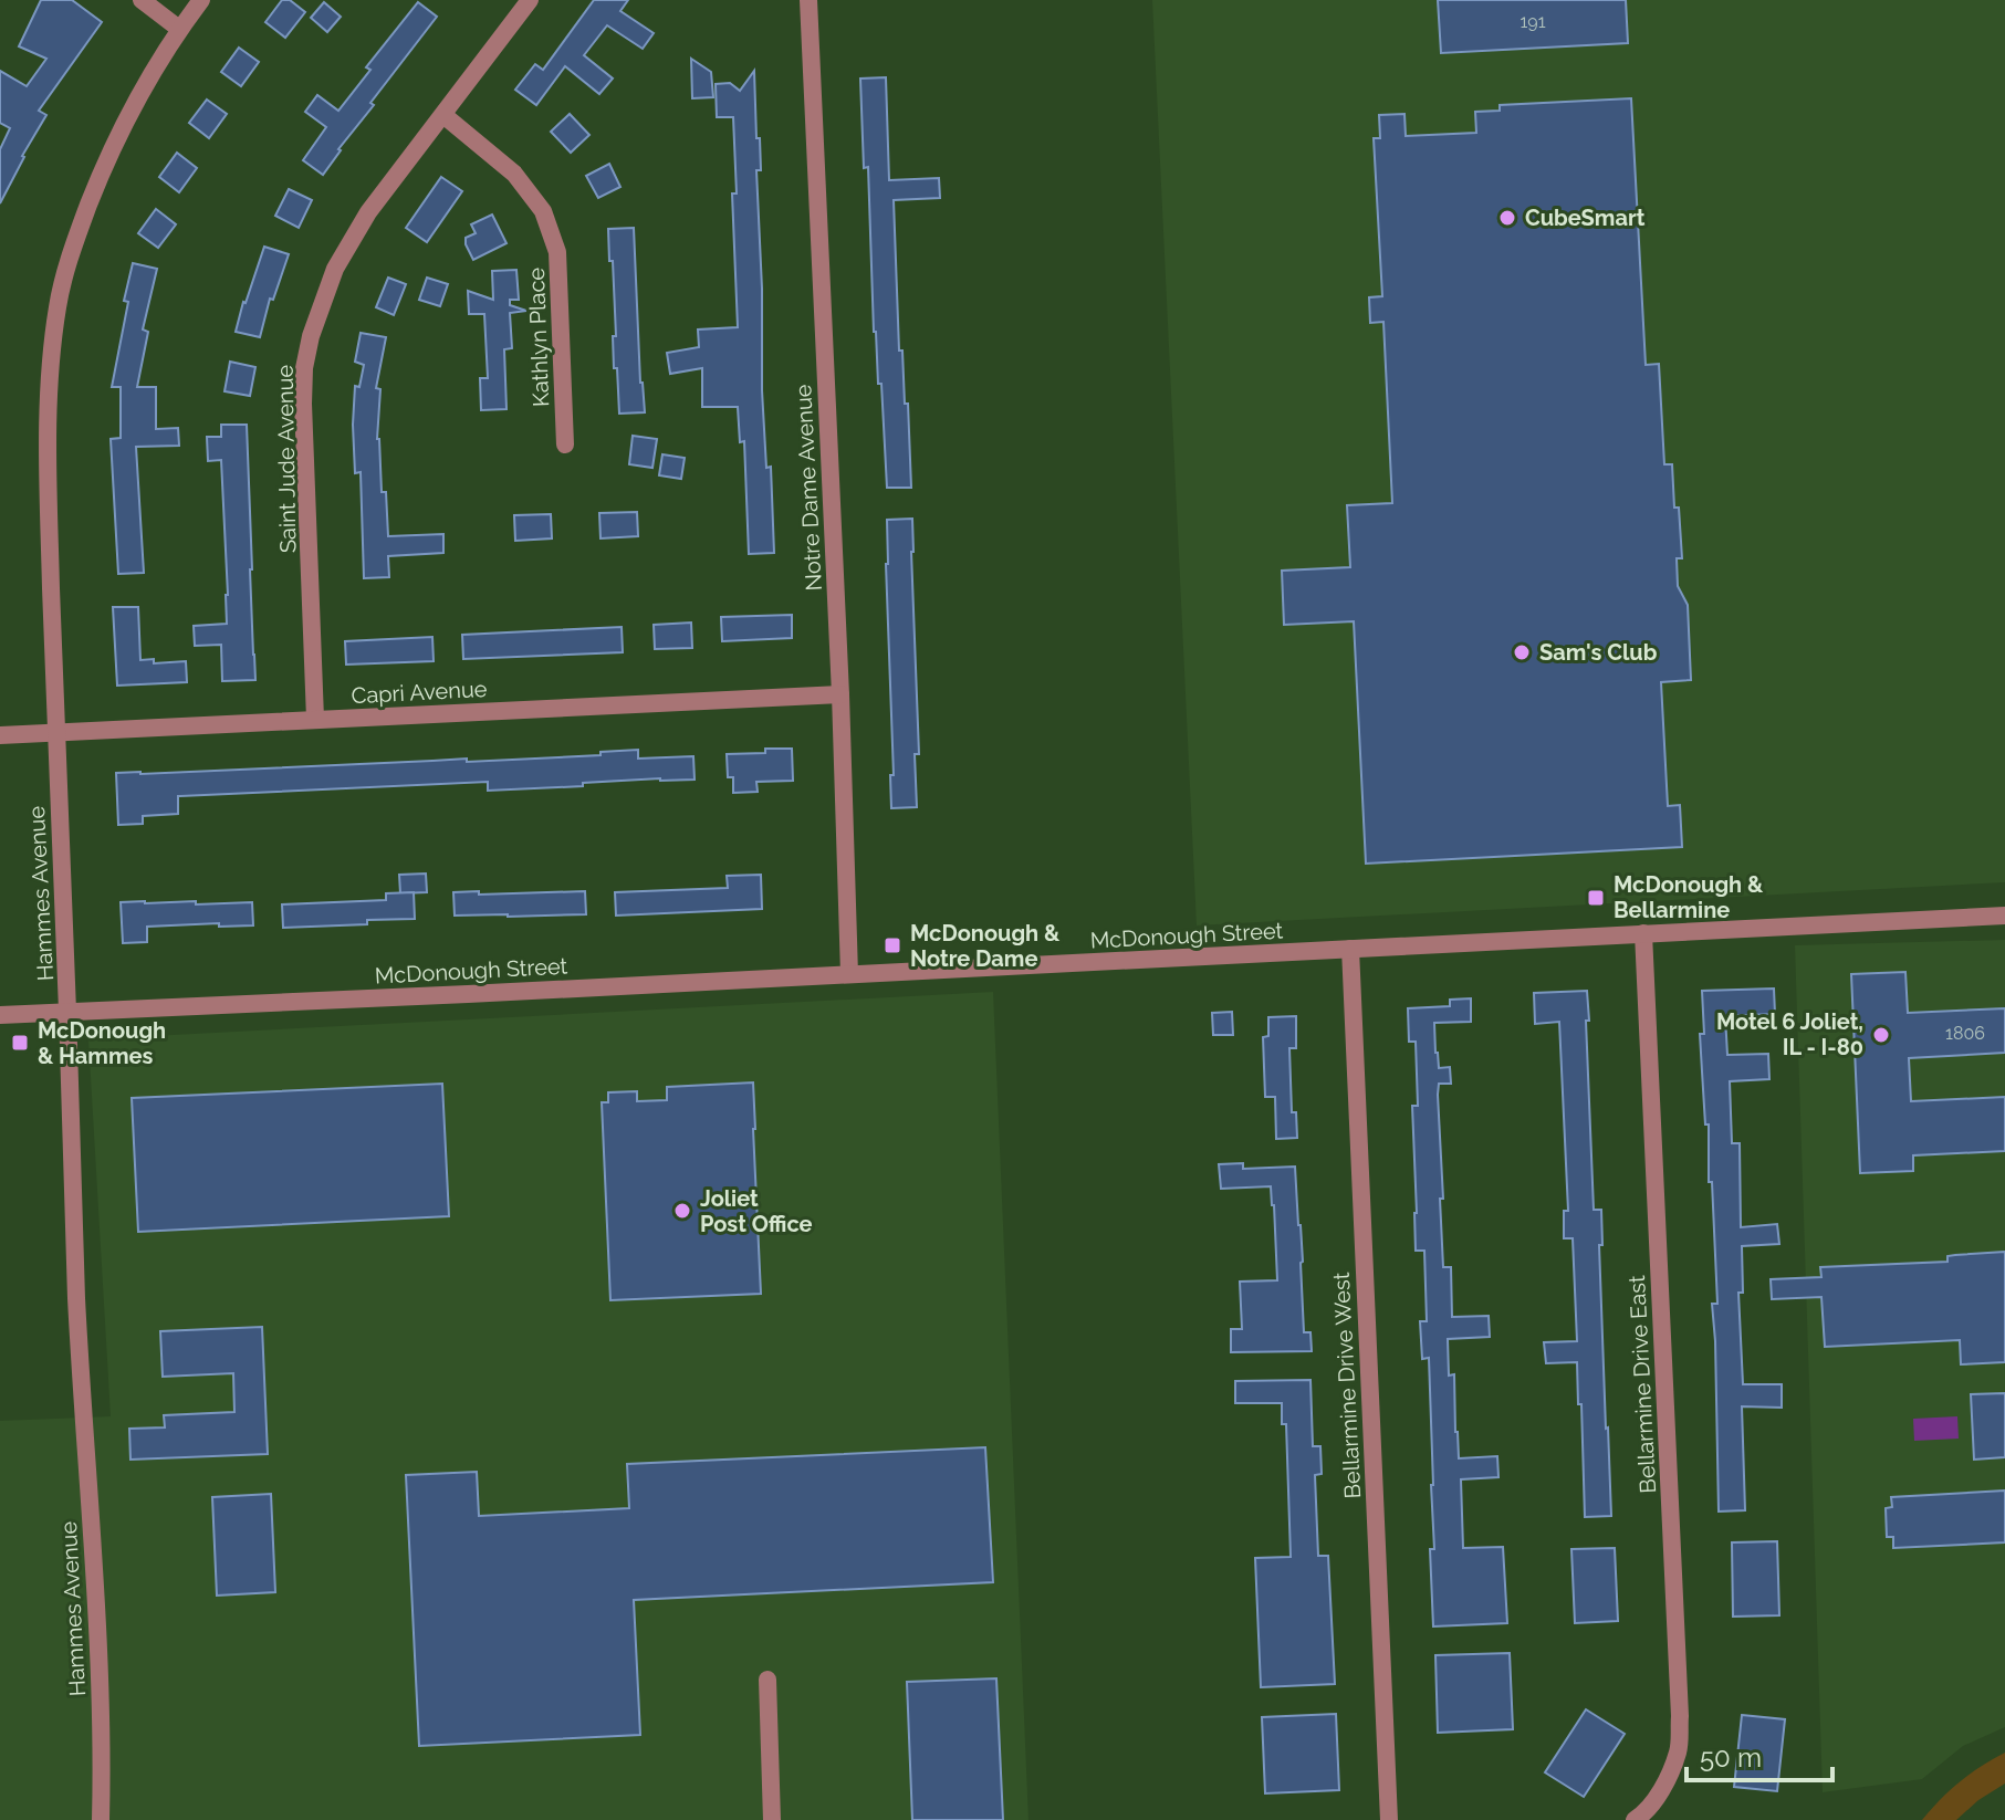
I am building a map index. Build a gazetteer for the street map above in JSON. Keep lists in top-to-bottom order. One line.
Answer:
{"streets":{"street":["Kathlyn Place","Saint Jude Avenue","Notre Dame Avenue","Capri Avenue","Hammes Avenue","McDonough Street","Bellarmine Drive East","Bellarmine Drive West"]},"crossings":[["Kathlyn Place","Saint Jude Avenue"],["Saint Jude Avenue","Capri Avenue"],["Notre Dame Avenue","Capri Avenue"],["Notre Dame Avenue","McDonough Street"],["Capri Avenue","Hammes Avenue"],["Hammes Avenue","McDonough Street"],["McDonough Street","Bellarmine Drive East"],["McDonough Street","Bellarmine Drive West"]],"places":{"other":["CubeSmart","Sam's Club","Motel 6 Joliet, IL - I-80","Joliet Post Office"],"transit":["McDonough & Bellarmine","McDonough & Notre Dame","McDonough & Hammes"]},"house_numbers":["191","1806"],"scale_bar":"50 m"}
